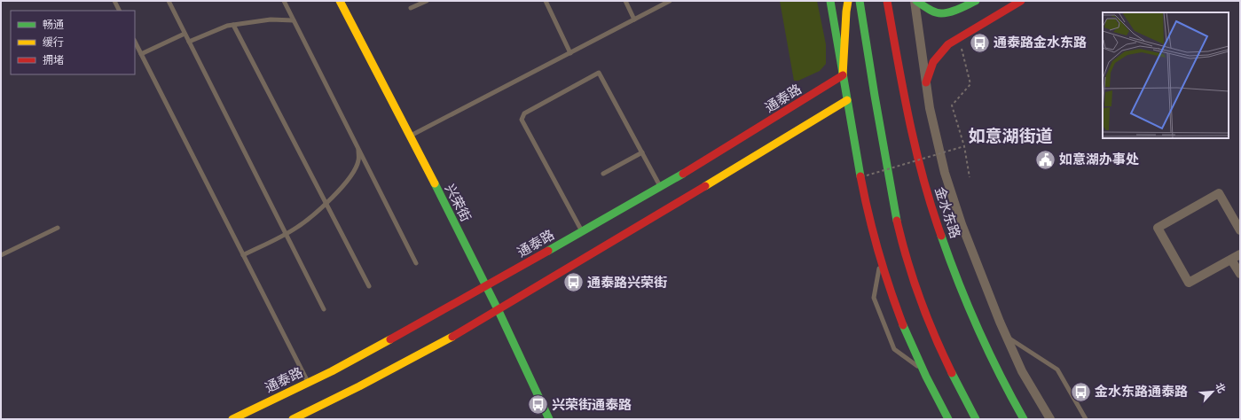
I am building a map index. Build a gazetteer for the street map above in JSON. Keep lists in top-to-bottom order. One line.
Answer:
{"streets":{"street":["通泰路","兴荣街","金水东路"]},"crossings":[["通泰路","兴荣街"]],"districts":["如意湖街道"],"places":{"bus stop":["通泰路金水东路","通泰路兴荣街","金水东路通泰路","兴荣街通泰路"],"public building":["如意湖办事处"]},"legend":["畅通","缓行","拥堵"],"north":"top right"}
